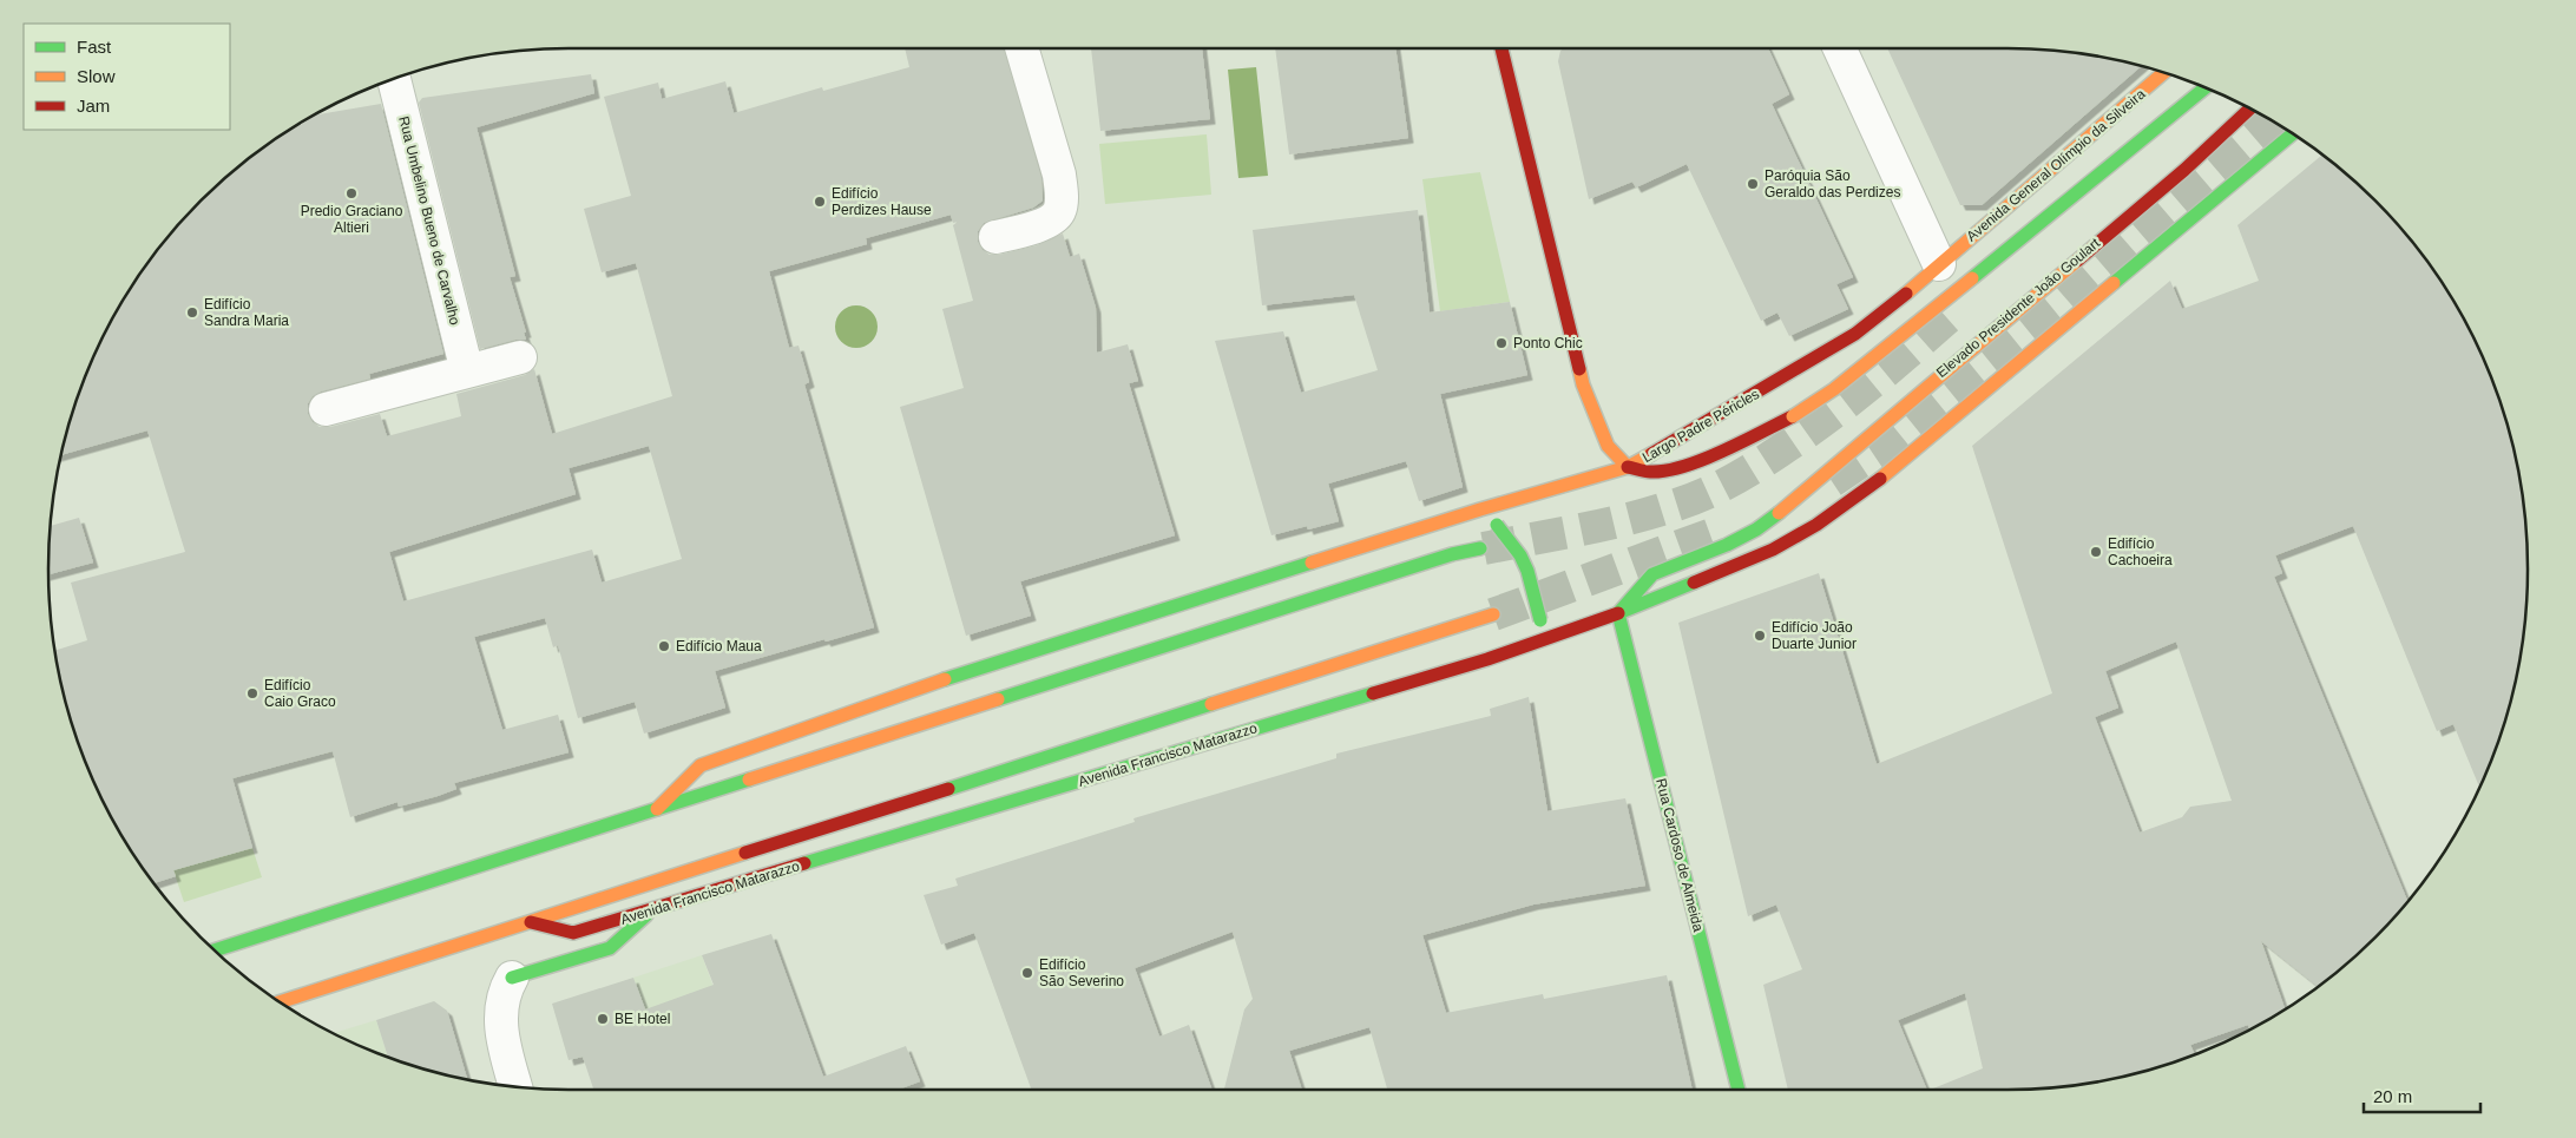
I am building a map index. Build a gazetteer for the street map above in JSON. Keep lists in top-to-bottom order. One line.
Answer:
{"streets":{"main road":["Avenida General Olímpio da Silveira","Elevado Presidente João Goulart","Largo Padre Péricles","Avenida Francisco Matarazzo","Rua Cardoso de Almeida"],"street":["Rua Umbelino Bueno de Carvalho"]},"crossings":[["Avenida General Olímpio da Silveira","Largo Padre Péricles"],["Elevado Presidente João Goulart","Avenida Francisco Matarazzo"],["Avenida Francisco Matarazzo","Rua Cardoso de Almeida"]],"places":["Paróquia São Geraldo das Perdizes","Predio Graciano Altieri","Edifício Perdizes Hause","Edifício Sandra Maria","Ponto Chic","Edifício Cachoeira","Edifício João Duarte Junior","Edifício Maua","Edifício Caio Graco","Edifício São Severino","BE Hotel"],"legend":["Fast","Slow","Jam"],"scale_bar":"20 m"}
